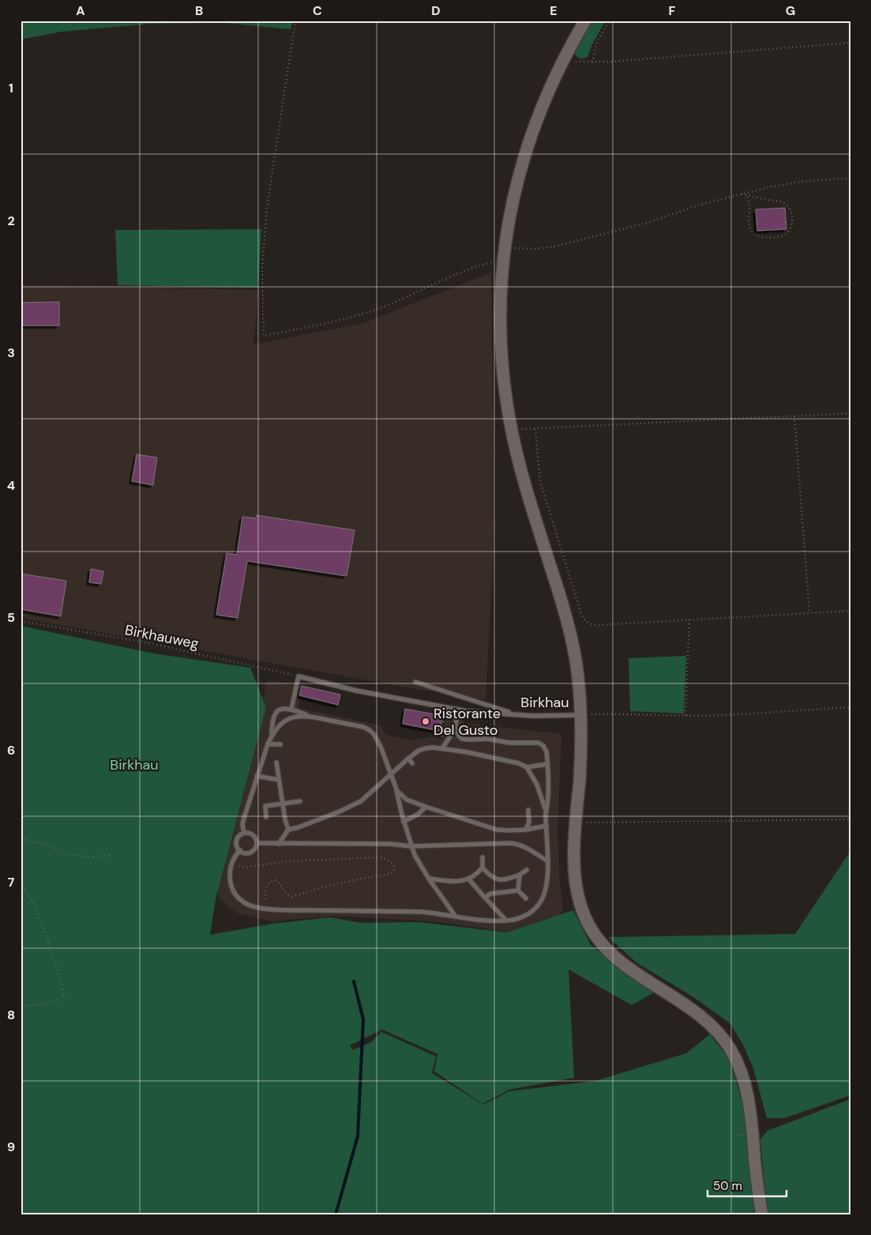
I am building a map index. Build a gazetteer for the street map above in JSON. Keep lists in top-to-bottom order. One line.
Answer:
{"streets":{"lane":["Birkhau"],"path":["Birkhauweg"]},"crossings":[["Birkhauweg","Birkhau"]],"parks":["Birkhau"],"places":["Ristorante Del Gusto"],"scale_bar":"50 m","grid":{"columns":["A","B","C","D","E","F","G"],"rows":["1","2","3","4","5","6","7","8","9"]}}
